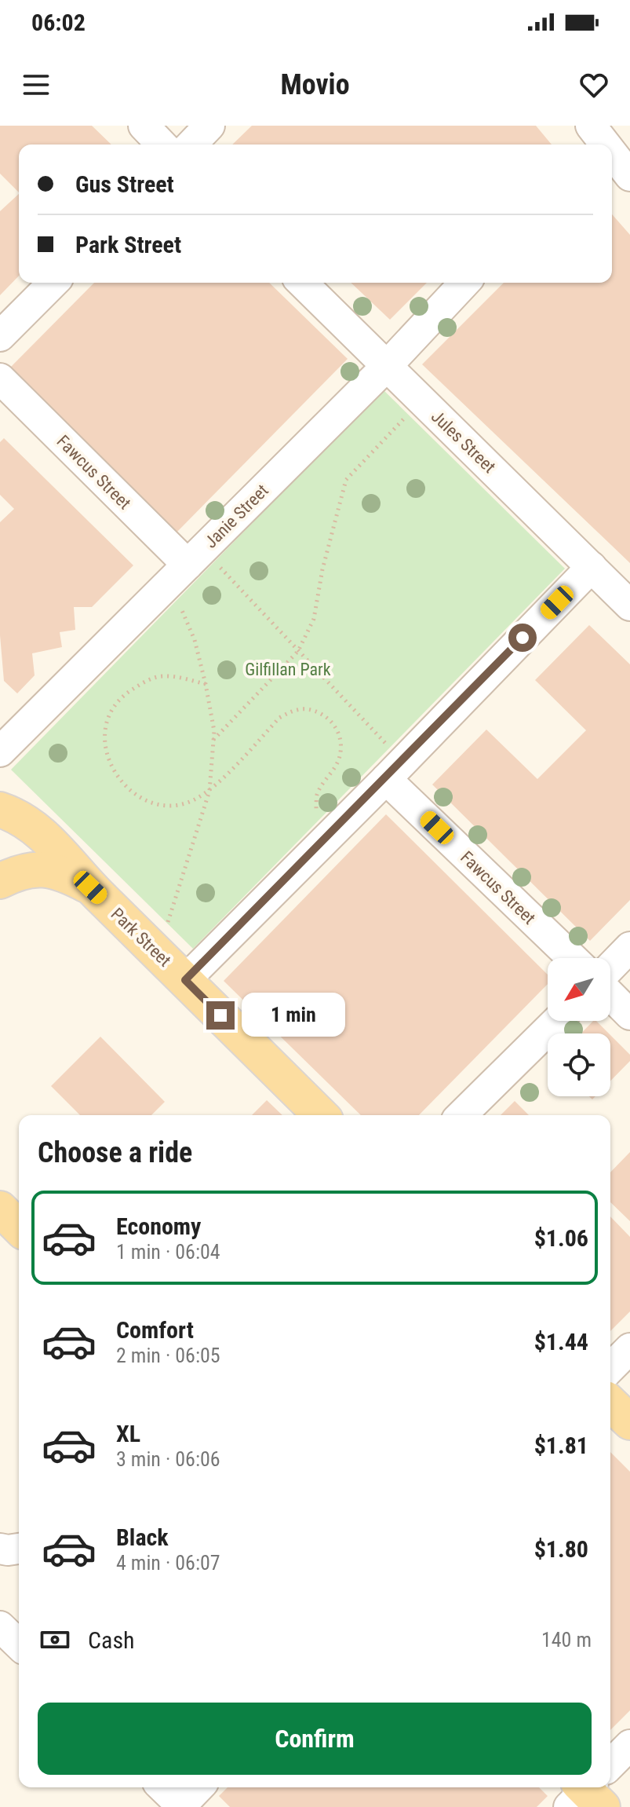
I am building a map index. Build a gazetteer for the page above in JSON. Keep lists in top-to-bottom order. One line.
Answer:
{"streets":{"main road":["Park Street"],"street":["Jules Street","Fawcus Street","Janie Street"]},"crossings":[["Jules Street","Janie Street"],["Fawcus Street","Janie Street"]],"parks":["Gilfillan Park"],"north":"bottom left","page":{"status":"06:02","header":"Movio","banner":["Gus Street","Park Street"],"bubble":"1 min","heading":"Choose a ride","list":[{"name":"Economy","note":"1 min · 06:04","value":"$1.06"},{"name":"Comfort","note":"2 min · 06:05","value":"$1.44"},{"name":"XL","note":"3 min · 06:06","value":"$1.81"},{"name":"Black","note":"4 min · 06:07","value":"$1.80"}],"pay":["Cash","140 m"],"buttons":"Confirm"}}
